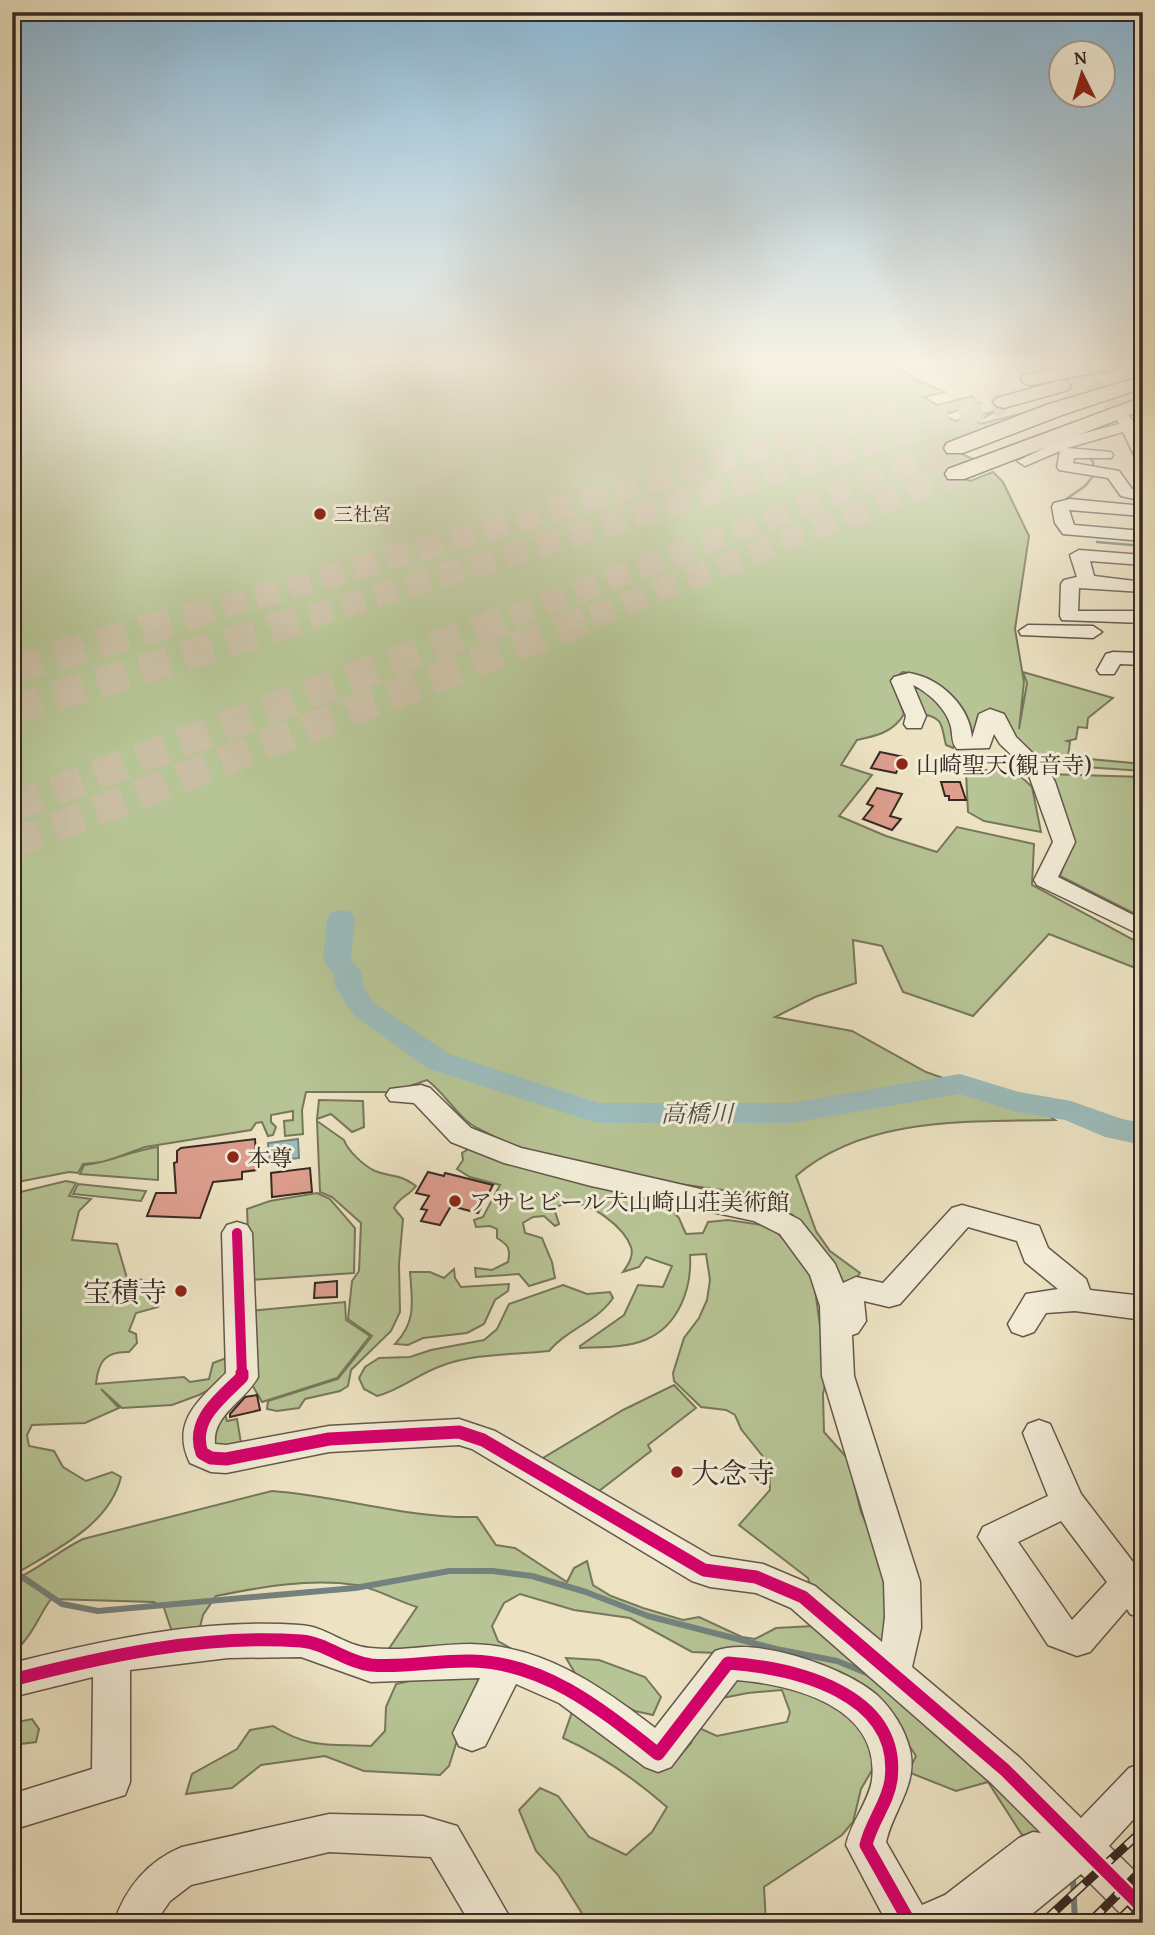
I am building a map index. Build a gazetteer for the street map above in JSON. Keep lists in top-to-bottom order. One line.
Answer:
{"water":["高橋川"],"places":["三社宮","山崎聖天(観音寺)","本尊","アサヒビール大山崎山荘美術館","宝積寺","大念寺"],"north":"top"}
